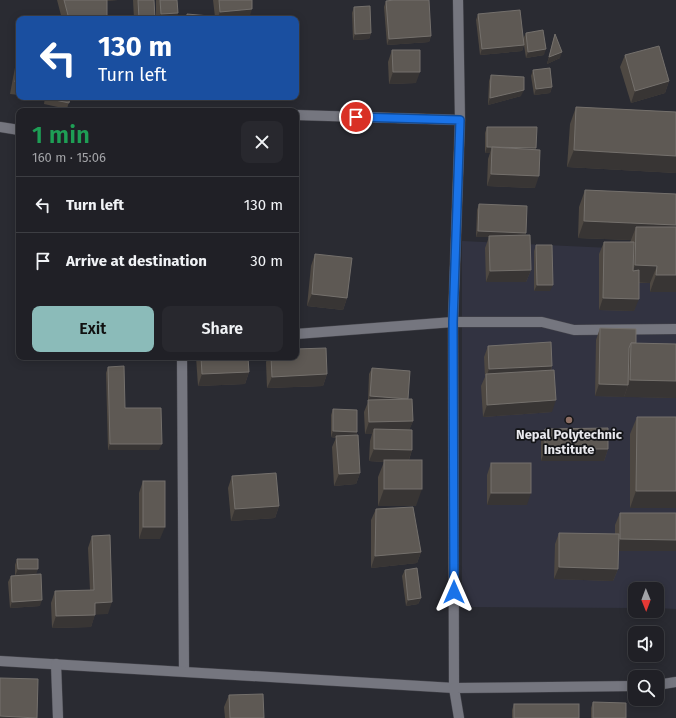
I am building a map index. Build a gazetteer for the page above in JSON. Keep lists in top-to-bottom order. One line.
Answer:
{"places":["Nepal Polytechnic Institute"],"north":"bottom","page":{"turn":["130 m","Turn left"],"heading":["1 min","160 m · 15:06"],"list":[{"name":"Turn left","value":"130 m"},{"name":"Arrive at destination","value":"30 m"}],"buttons":["Exit","Share"]}}
